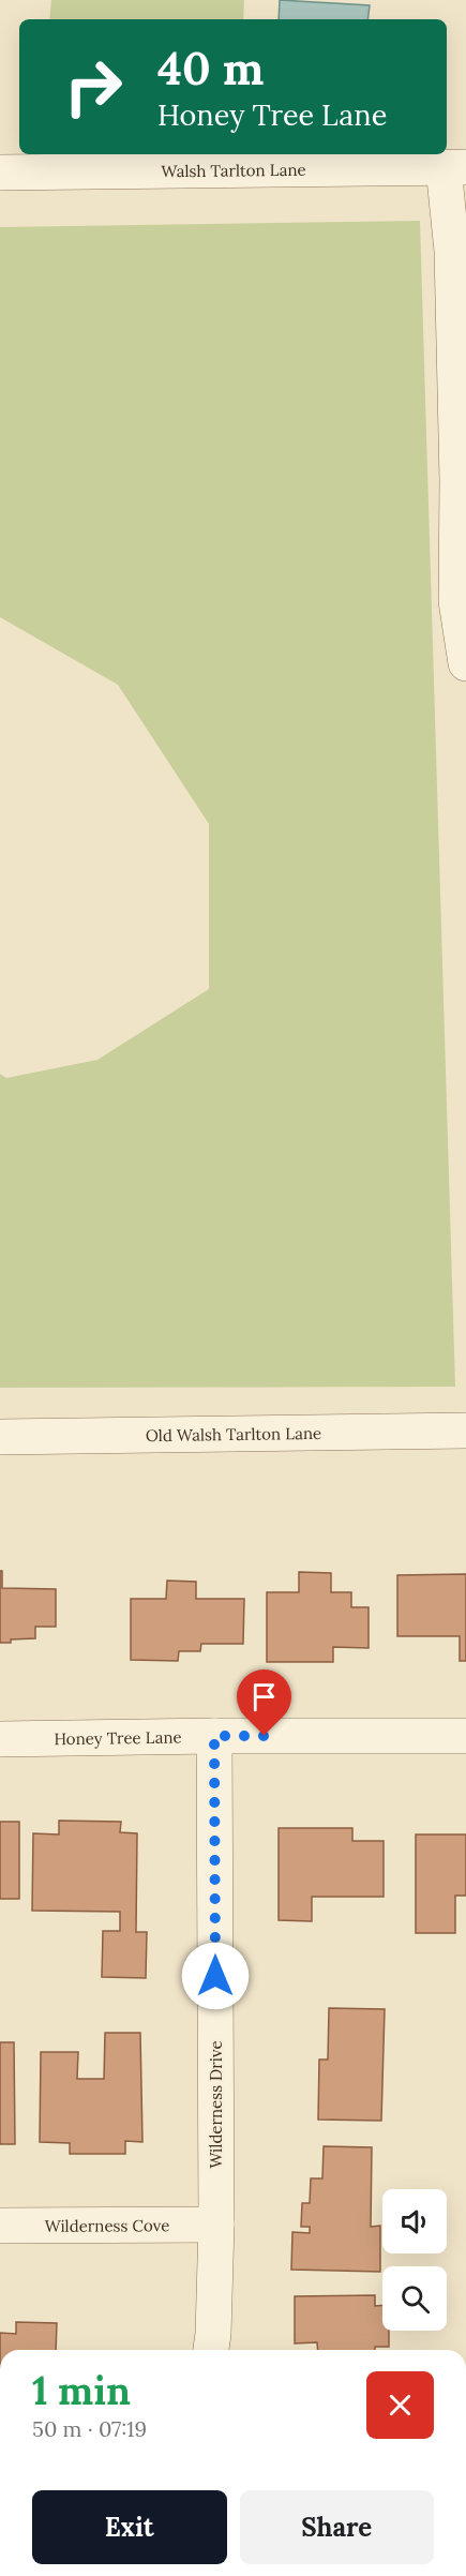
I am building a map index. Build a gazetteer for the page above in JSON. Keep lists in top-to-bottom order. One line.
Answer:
{"streets":{"street":["Walsh Tarlton Lane","Old Walsh Tarlton Lane","Honey Tree Lane","Wilderness Drive","Wilderness Cove"]},"crossings":[["Honey Tree Lane","Wilderness Drive"],["Wilderness Drive","Wilderness Cove"]],"page":{"turn":["40 m","Honey Tree Lane"],"heading":["1 min","50 m · 07:19"],"buttons":["Exit","Share"]}}
